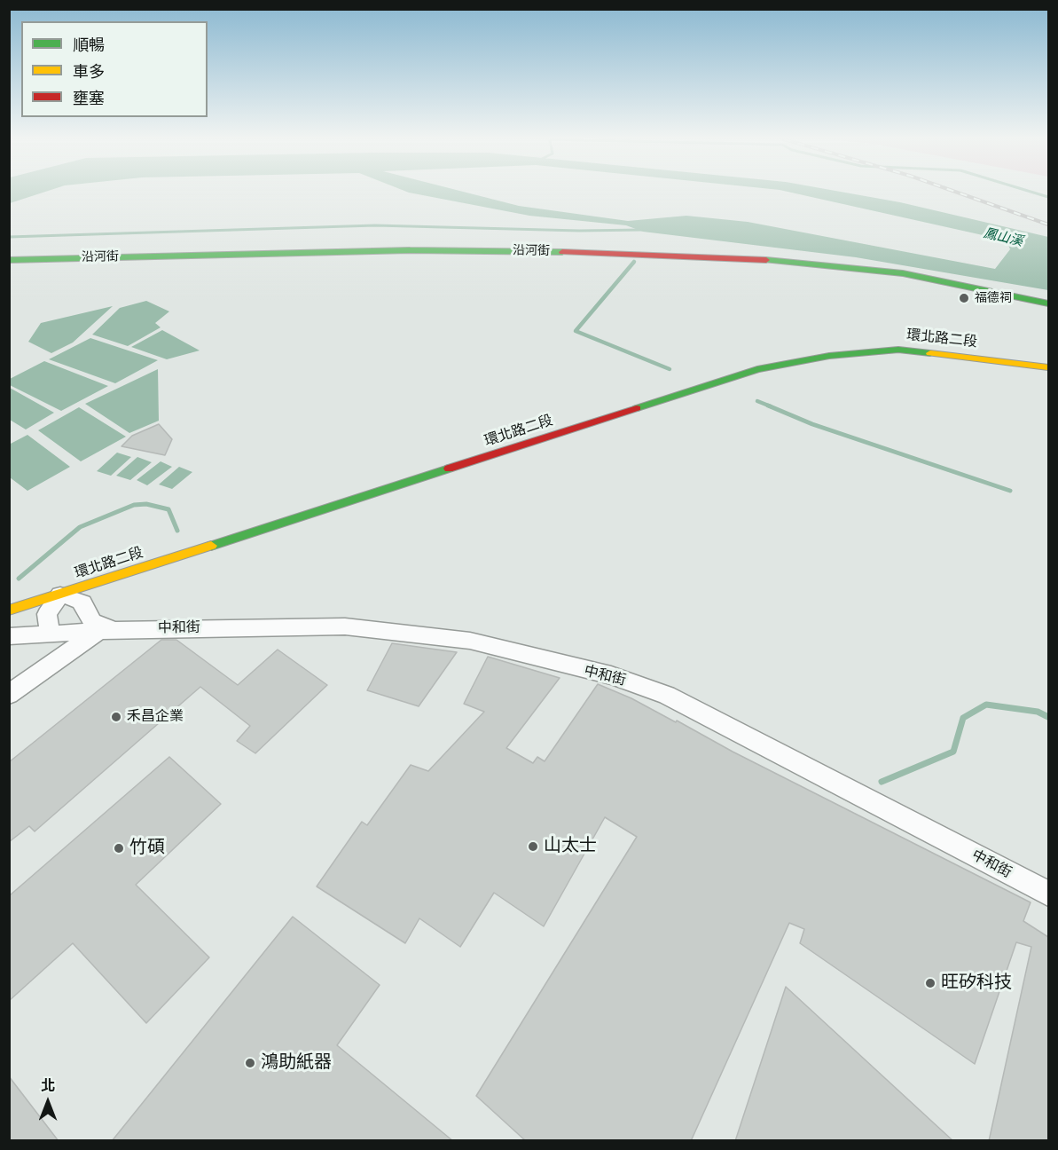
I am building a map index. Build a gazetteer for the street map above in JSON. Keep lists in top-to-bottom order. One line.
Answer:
{"streets":{"street":["沿河街","環北路二段","中和街"]},"crossings":[["環北路二段","中和街"]],"water":["鳳山溪"],"places":["福德祠","禾昌企業","山太士","竹碩","旺矽科技","鴻助紙器"],"legend":["順暢","車多","壅塞"],"north":"top"}
